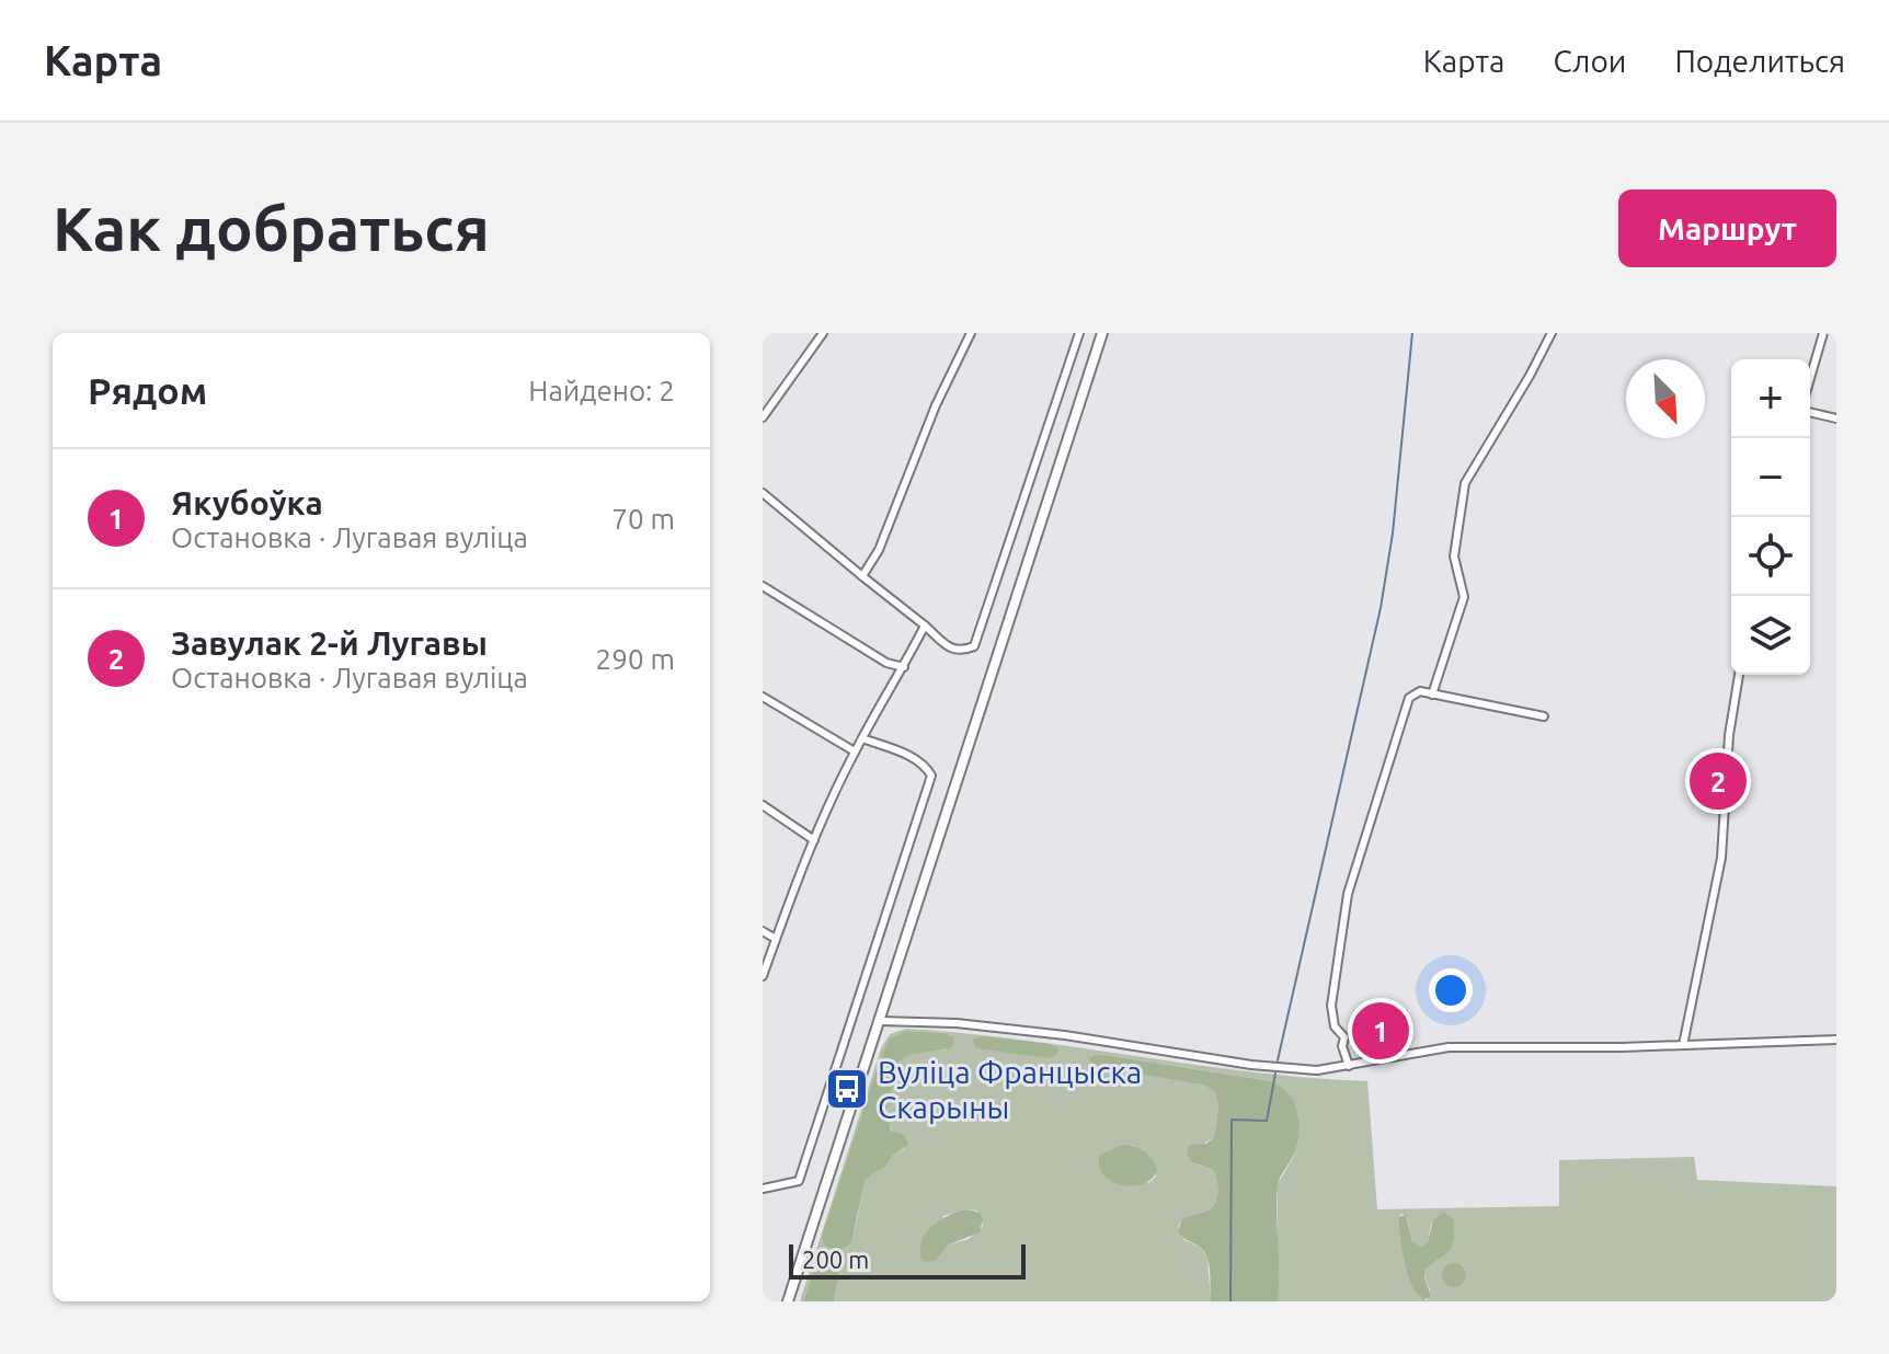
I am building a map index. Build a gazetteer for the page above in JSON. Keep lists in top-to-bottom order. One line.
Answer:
{"places":{"bus stop":["Вуліца Францыска Скарыны"]},"scale_bar":"200 m","north":"bottom right","page":{"header":"Карта","nav":["Карта","Слои","Поделиться"],"buttons":"Маршрут","title":"Как добраться","heading":["Рядом","Найдено: 2"],"map_buttons":["+","−"],"list":[{"mark":"1","name":"Якубоўка","note":"Остановка · Лугавая вуліца","value":"70 m"},{"mark":"2","name":"Завулак 2-й Лугавы","note":"Остановка · Лугавая вуліца","value":"290 m"}],"pins":["2","1"],"scale":"200 m"}}
